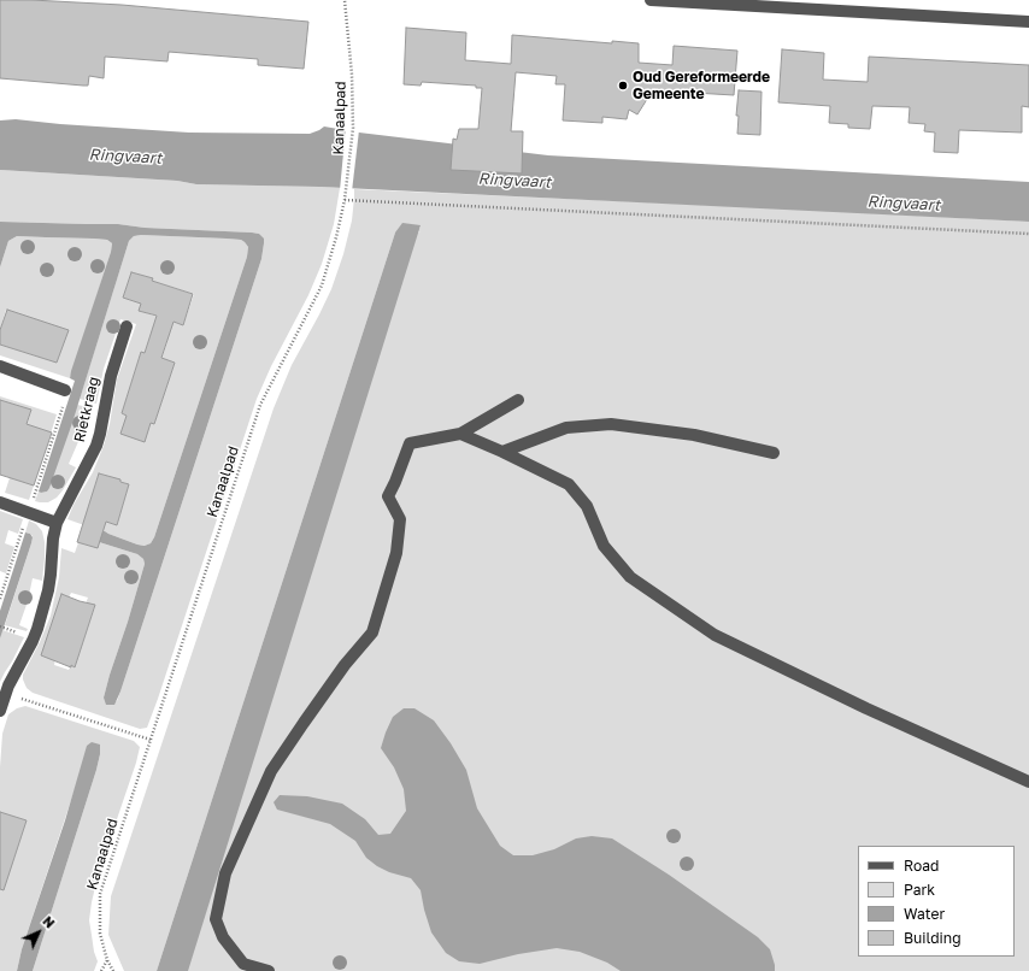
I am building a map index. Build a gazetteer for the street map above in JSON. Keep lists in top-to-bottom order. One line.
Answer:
{"streets":{"street":["Rietkraag"],"path":["Kanaalpad"]},"water":["Ringvaart"],"places":["Oud Gereformeerde Gemeente"],"legend":["Road","Park","Water","Building"],"north":"top right"}
